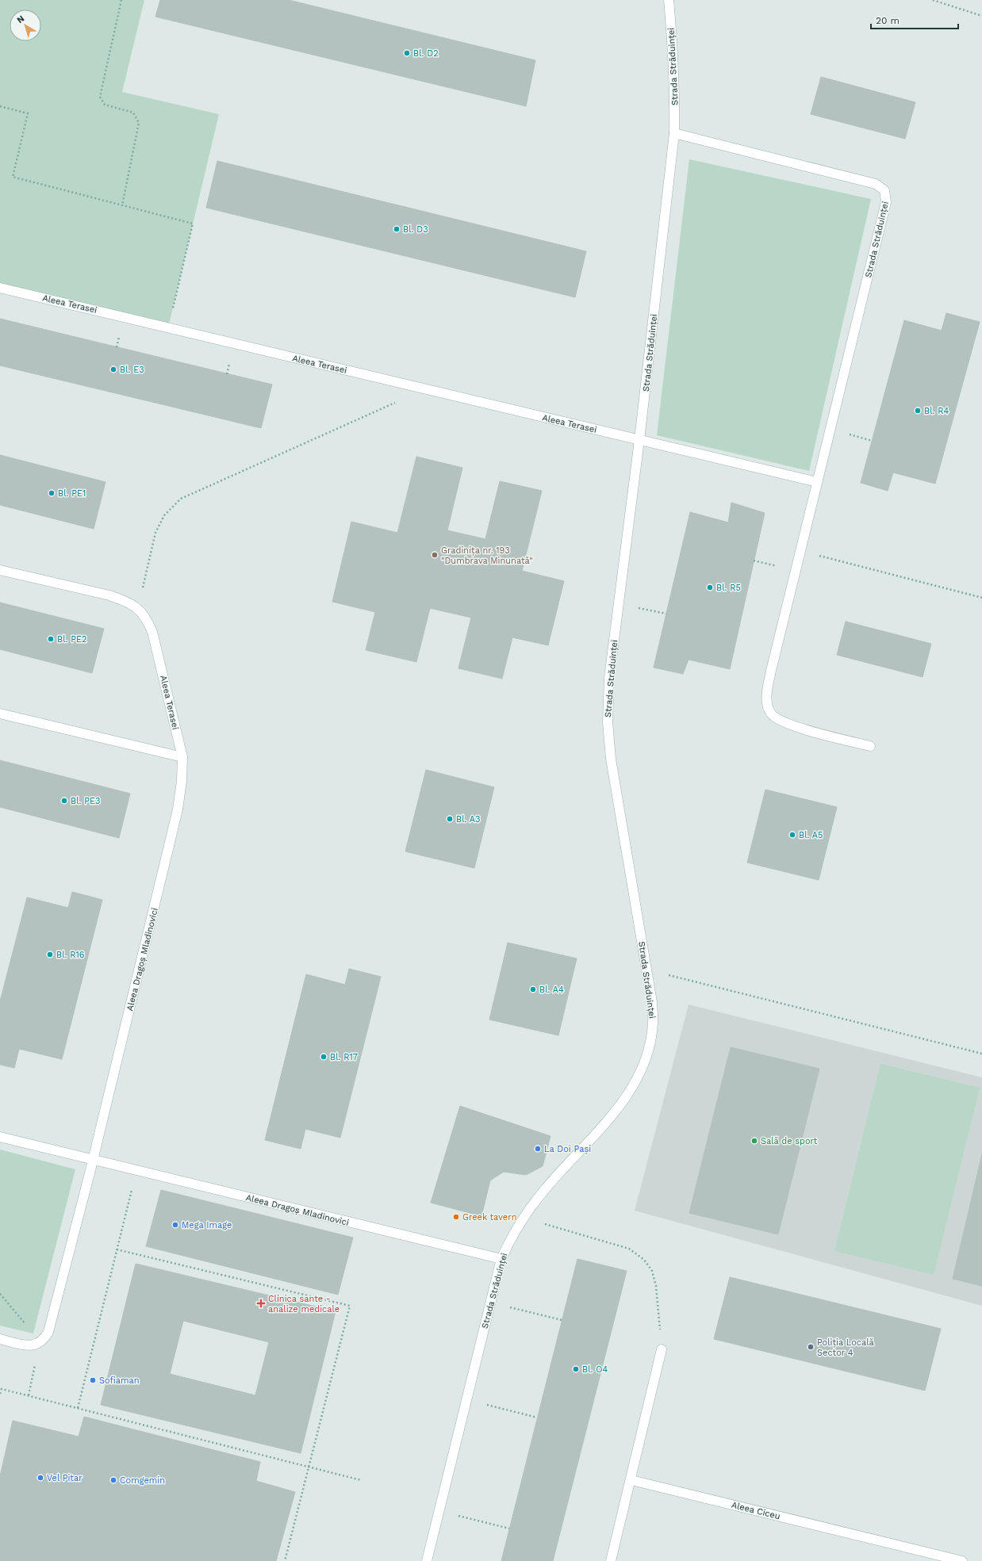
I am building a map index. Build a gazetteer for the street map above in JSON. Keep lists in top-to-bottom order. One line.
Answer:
{"streets":{"street":["Strada Străduinței","Aleea Terasei","Aleea Dragoș Mladinovici","Aleea Ciceu"]},"crossings":[["Strada Străduinței","Aleea Terasei"],["Strada Străduinței","Aleea Dragoș Mladinovici"],["Aleea Terasei","Aleea Dragoș Mladinovici"]],"places":{"other":["Bl. D2","Bl. D3","Bl. E3","Bl. R4","Bl. PE1","Gradinița nr. 193 \"Dumbrava Minunată\"","Bl. R5","Bl. PE2","Bl. PE3","Bl. A3","Bl. A5","Bl. R16","Bl. A4","Bl. R17","Sală de sport","La Doi Pași","Greek tavern","Mega Image","Poliția Locală Sector 4","Bl. O4","Sofiaman","Vel Pitar","Comgemin"],"health":["Clinica sante - analize medicale"]},"scale_bar":"20 m","north":"top left"}
